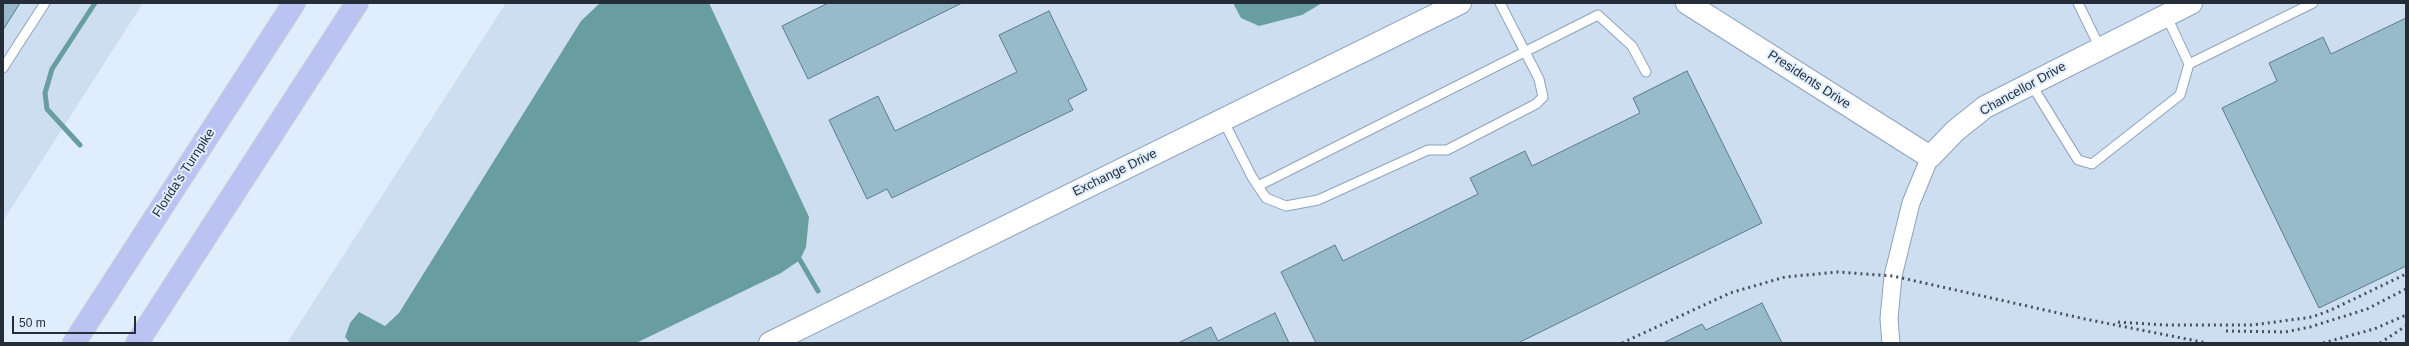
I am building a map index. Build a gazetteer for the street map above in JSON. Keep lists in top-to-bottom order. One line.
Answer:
{"streets":{"highway":["Florida's Turnpike"],"street":["Presidents Drive","Chancellor Drive","Exchange Drive"]},"crossings":[["Presidents Drive","Chancellor Drive"]],"scale_bar":"50 m"}
